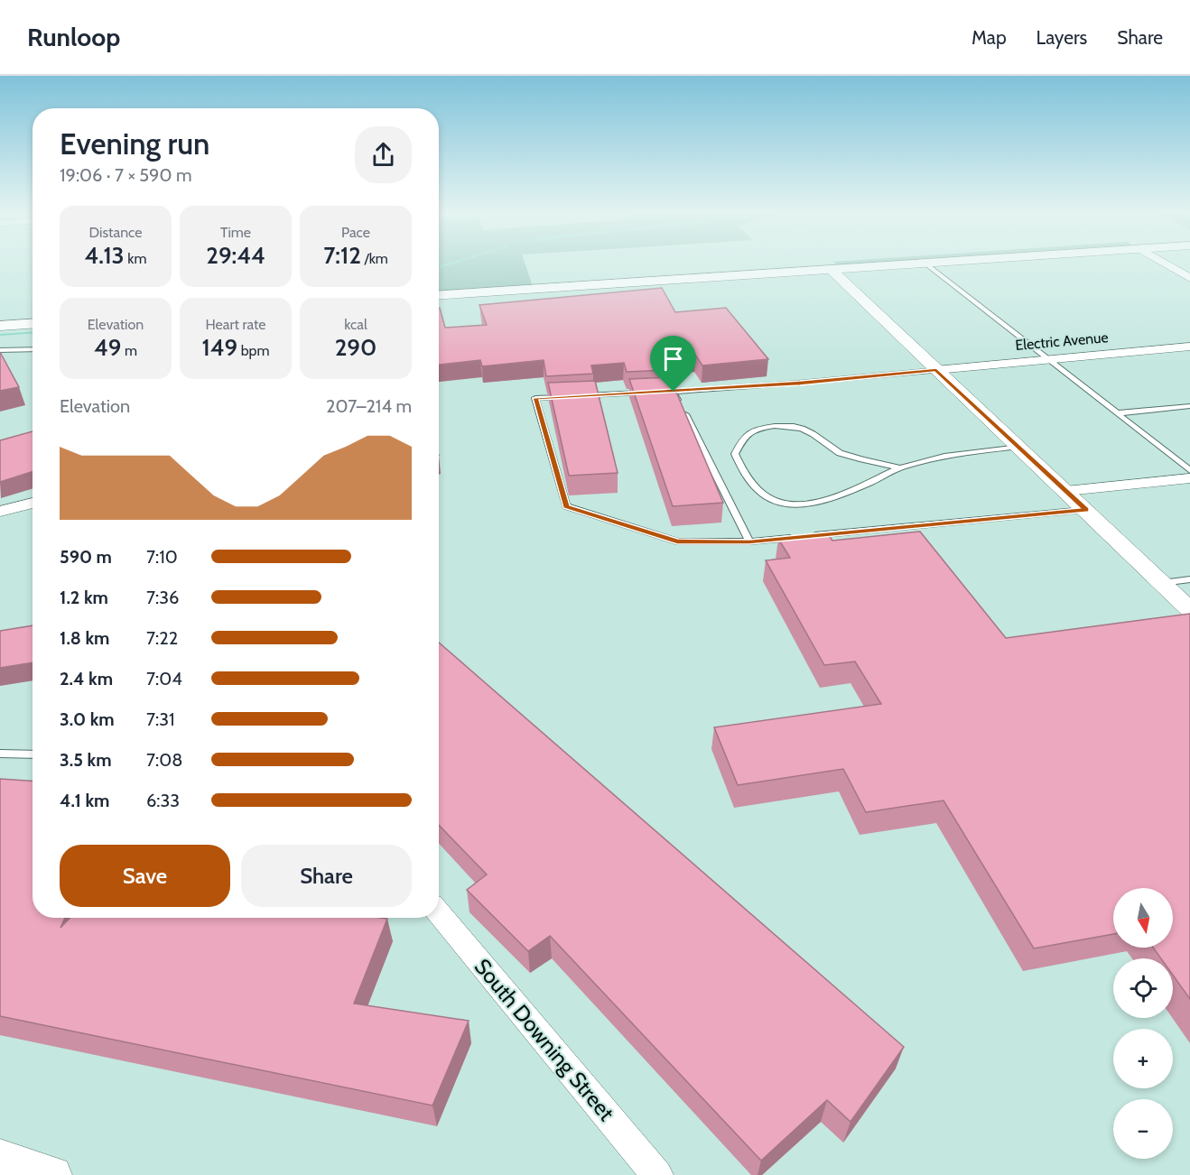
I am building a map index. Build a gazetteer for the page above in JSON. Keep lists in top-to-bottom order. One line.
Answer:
{"streets":{"street":["Electric Avenue","South Downing Street"]},"north":"bottom","page":{"header":"Runloop","nav":["Map","Layers","Share"],"heading":["Evening run","19:06 · 7 × 590 m"],"stats":[["Distance","4.13 km"],["Time","29:44"],["Pace","7:12 /km"],["Elevation","49 m"],["Heart rate","149 bpm"],["kcal","290"]],"chart":["Elevation","207–214 m"],"list":[{"name":"590 m","note":"7:10"},{"name":"1.2 km","note":"7:36"},{"name":"1.8 km","note":"7:22"},{"name":"2.4 km","note":"7:04"},{"name":"3.0 km","note":"7:31"},{"name":"3.5 km","note":"7:08"},{"name":"4.1 km","note":"6:33"}],"buttons":["Save","Share"],"map_buttons":["+","−"]}}
